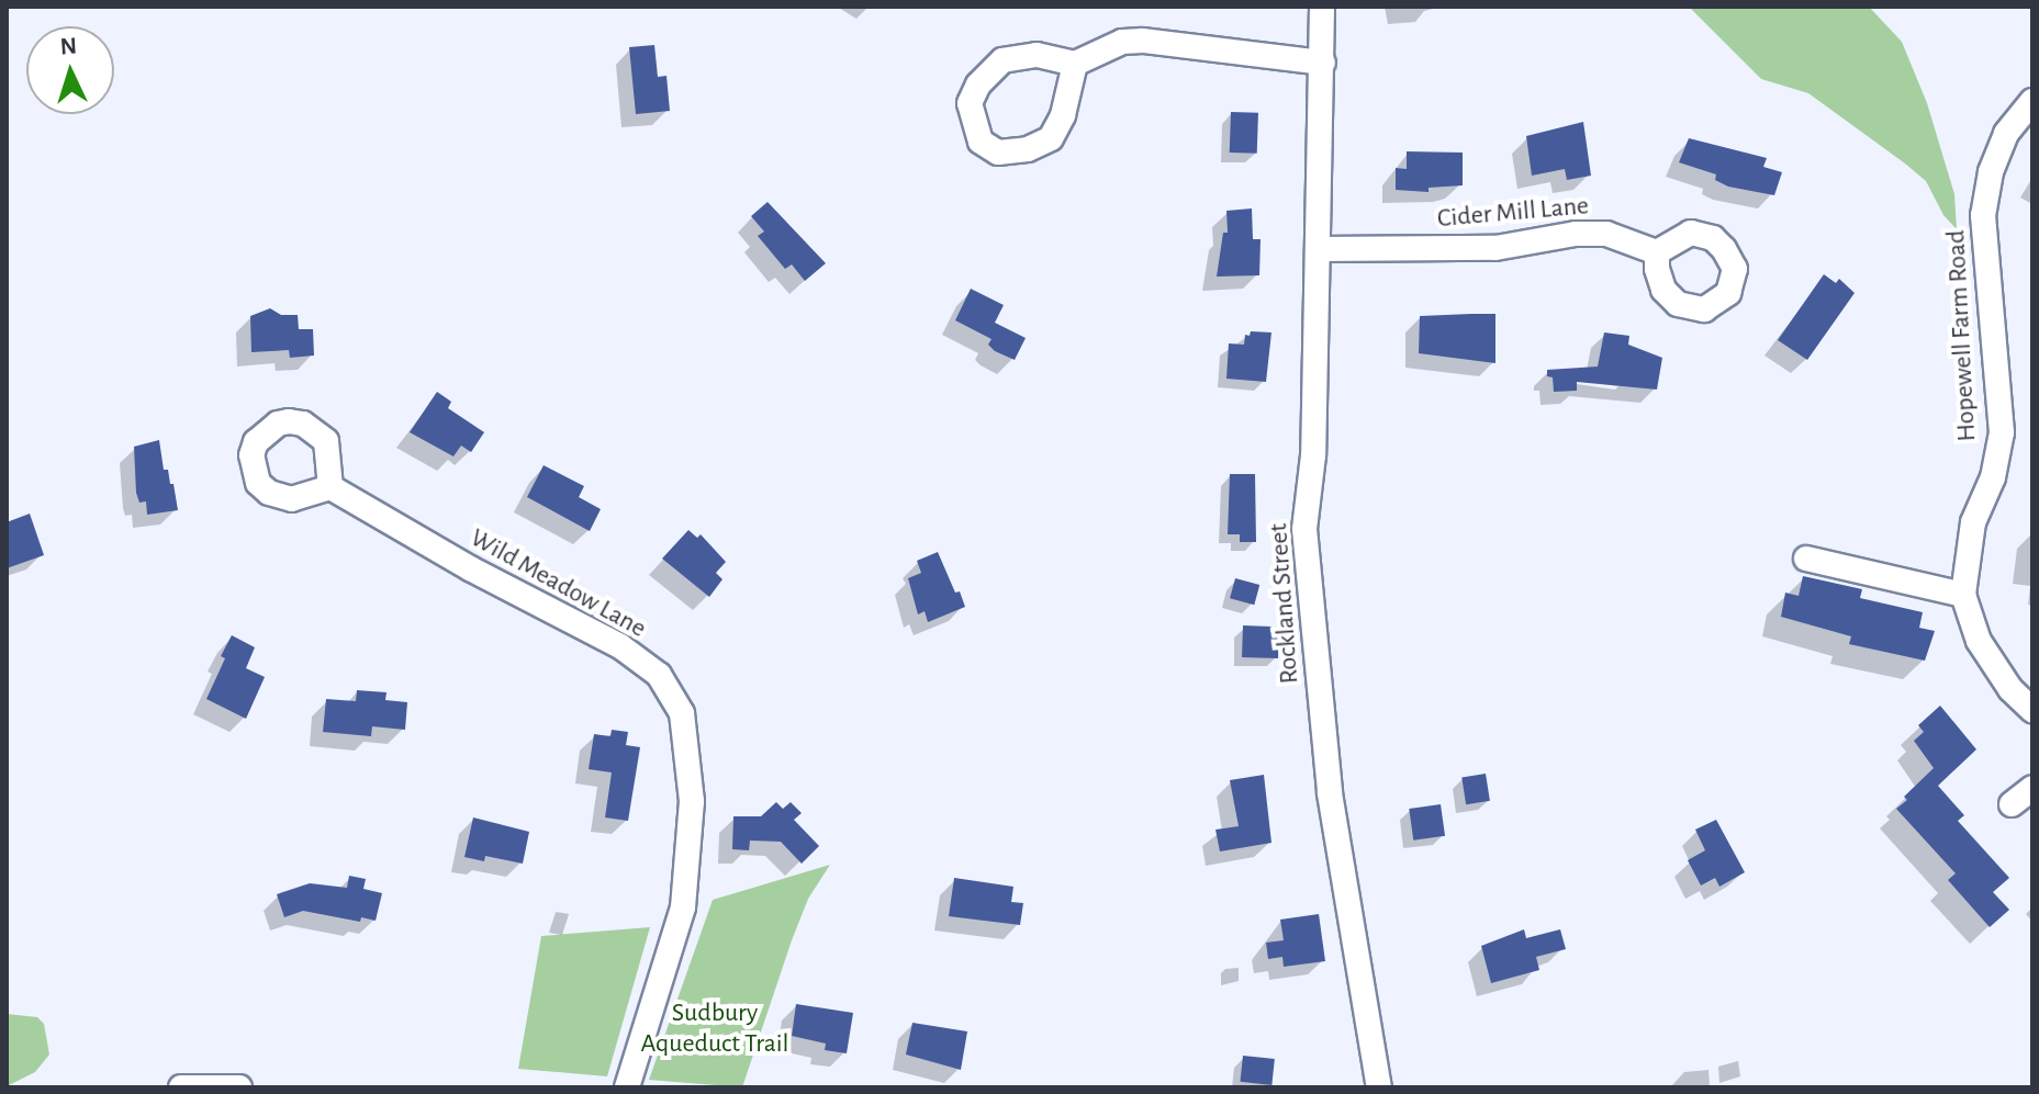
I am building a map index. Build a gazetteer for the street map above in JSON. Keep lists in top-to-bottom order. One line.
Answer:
{"streets":{"street":["Cider Mill Lane","Hopewell Farm Road","Wild Meadow Lane","Rockland Street"]},"crossings":[["Cider Mill Lane","Rockland Street"]],"parks":["Sudbury Aqueduct Trail"],"north":"top"}
